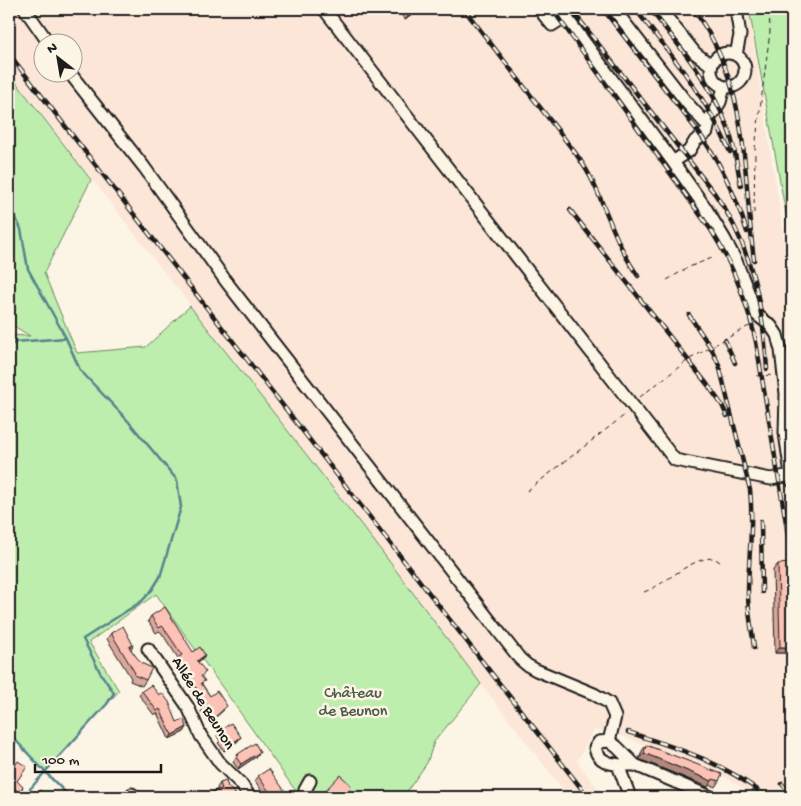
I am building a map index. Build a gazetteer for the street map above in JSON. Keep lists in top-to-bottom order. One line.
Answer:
{"streets":{"street":["Allée de Beunon"]},"parks":["Château de Beunon"],"scale_bar":"100 m","north":"top left"}
